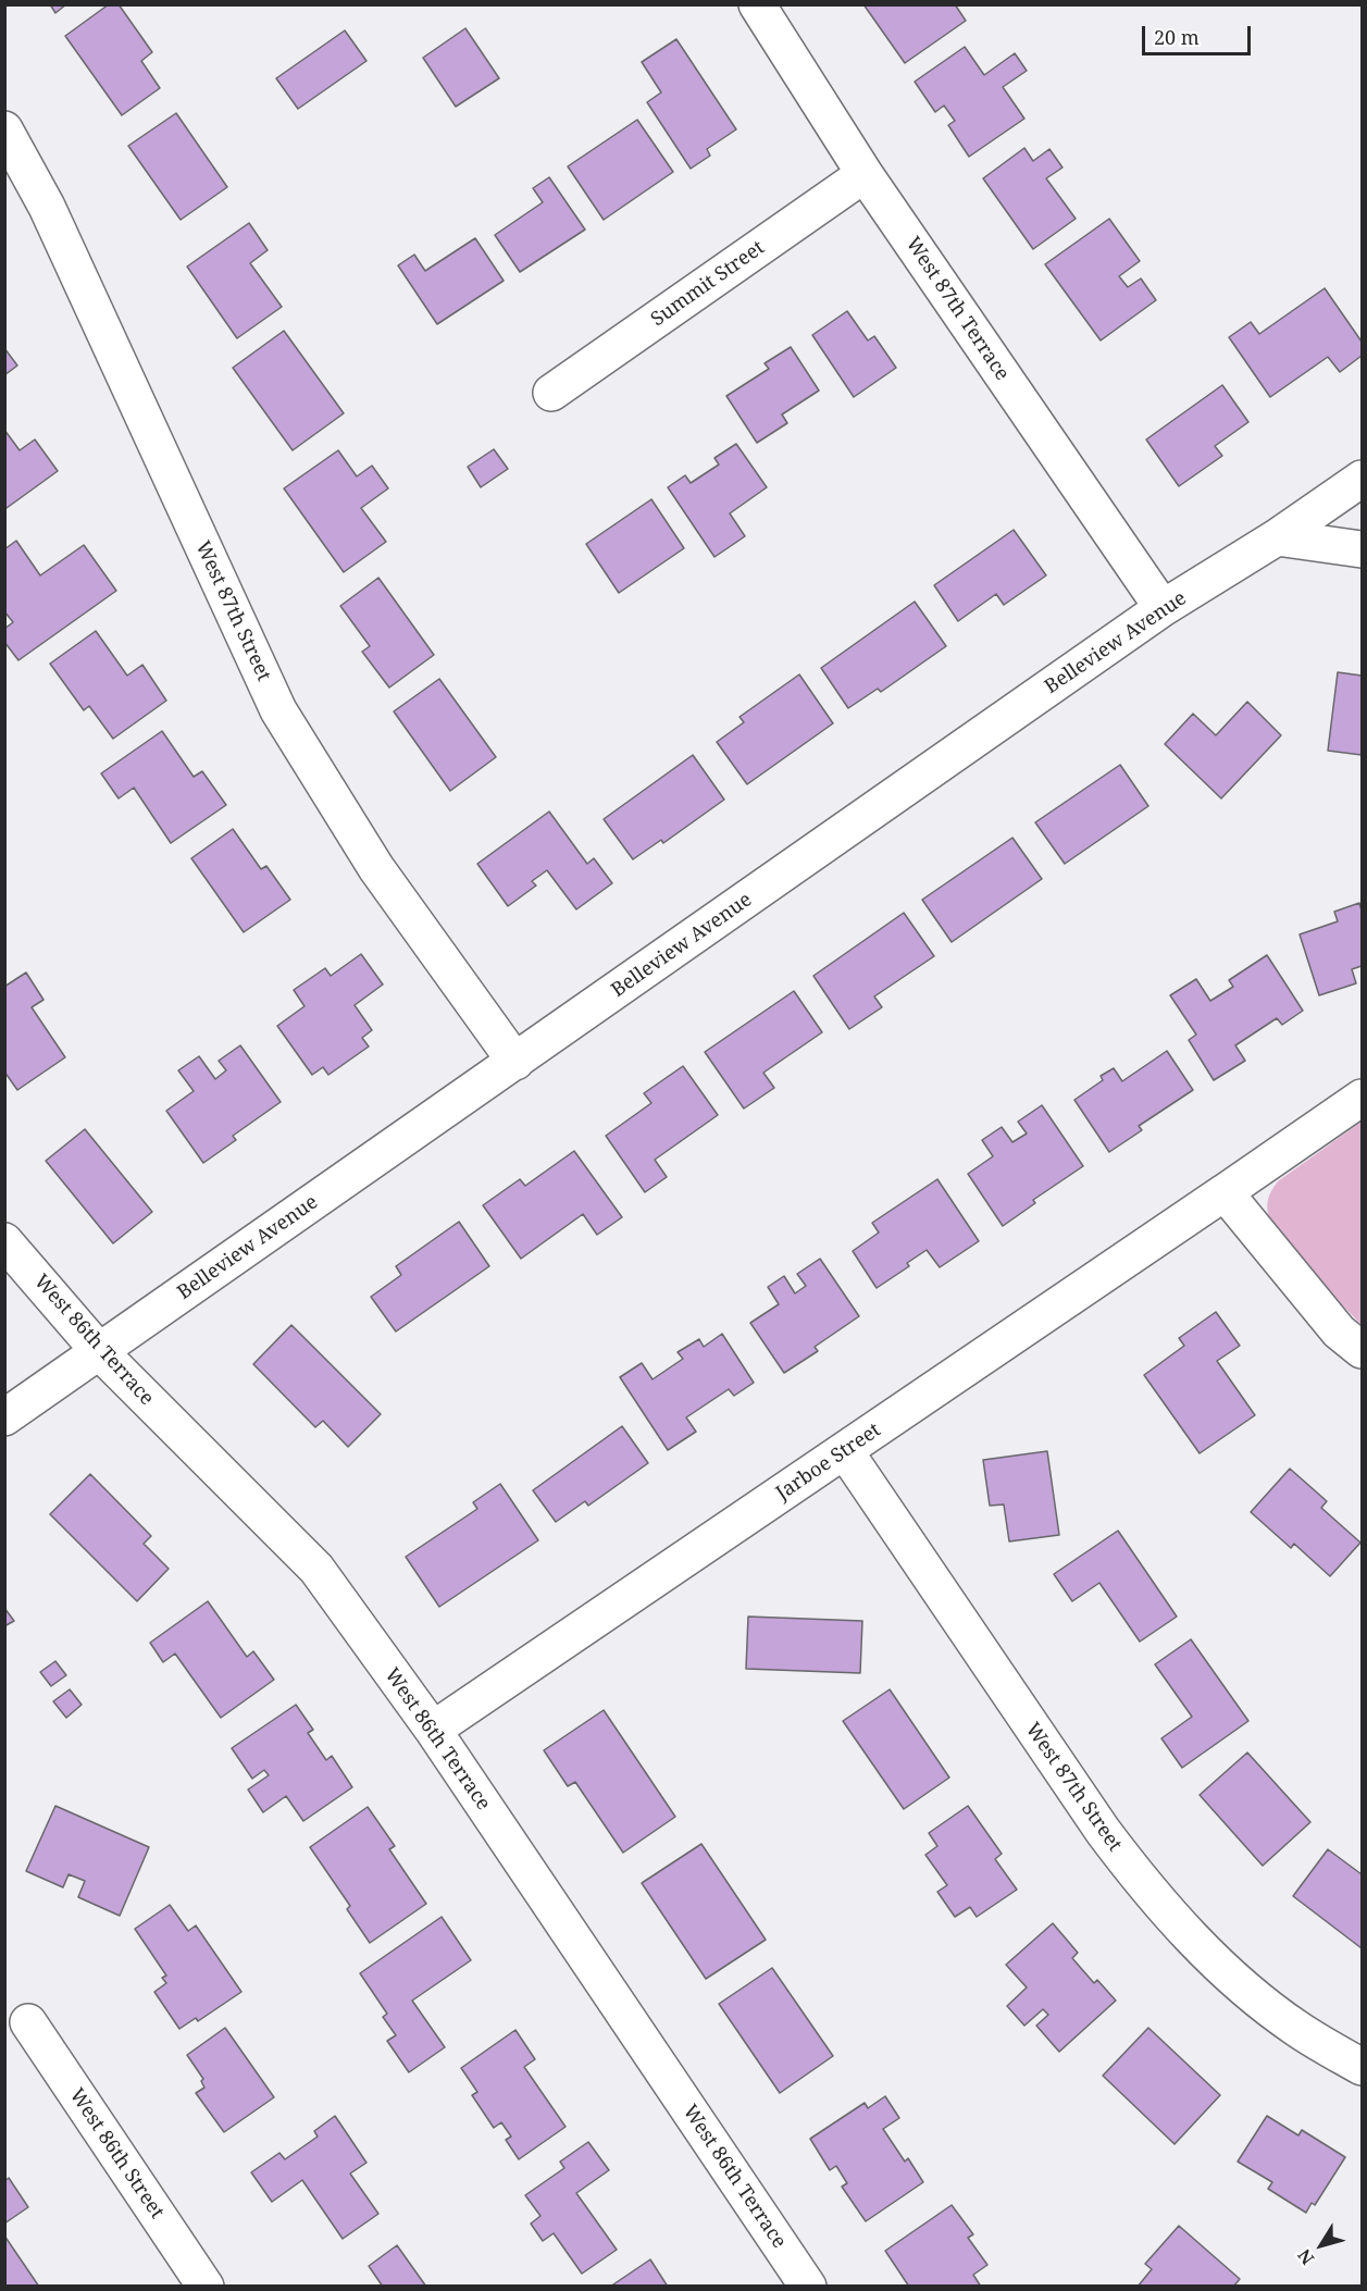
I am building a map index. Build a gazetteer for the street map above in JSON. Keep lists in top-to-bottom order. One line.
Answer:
{"streets":{"street":["Summit Street","West 87th Terrace","West 87th Street","Belleview Avenue","West 86th Terrace","Jarboe Street","West 86th Street"]},"crossings":[["Summit Street","West 87th Terrace"],["West 87th Terrace","Belleview Avenue"],["West 87th Street","Belleview Avenue"],["West 87th Street","Jarboe Street"],["Belleview Avenue","West 86th Terrace"],["West 86th Terrace","Jarboe Street"]],"scale_bar":"20 m","north":"bottom left"}
